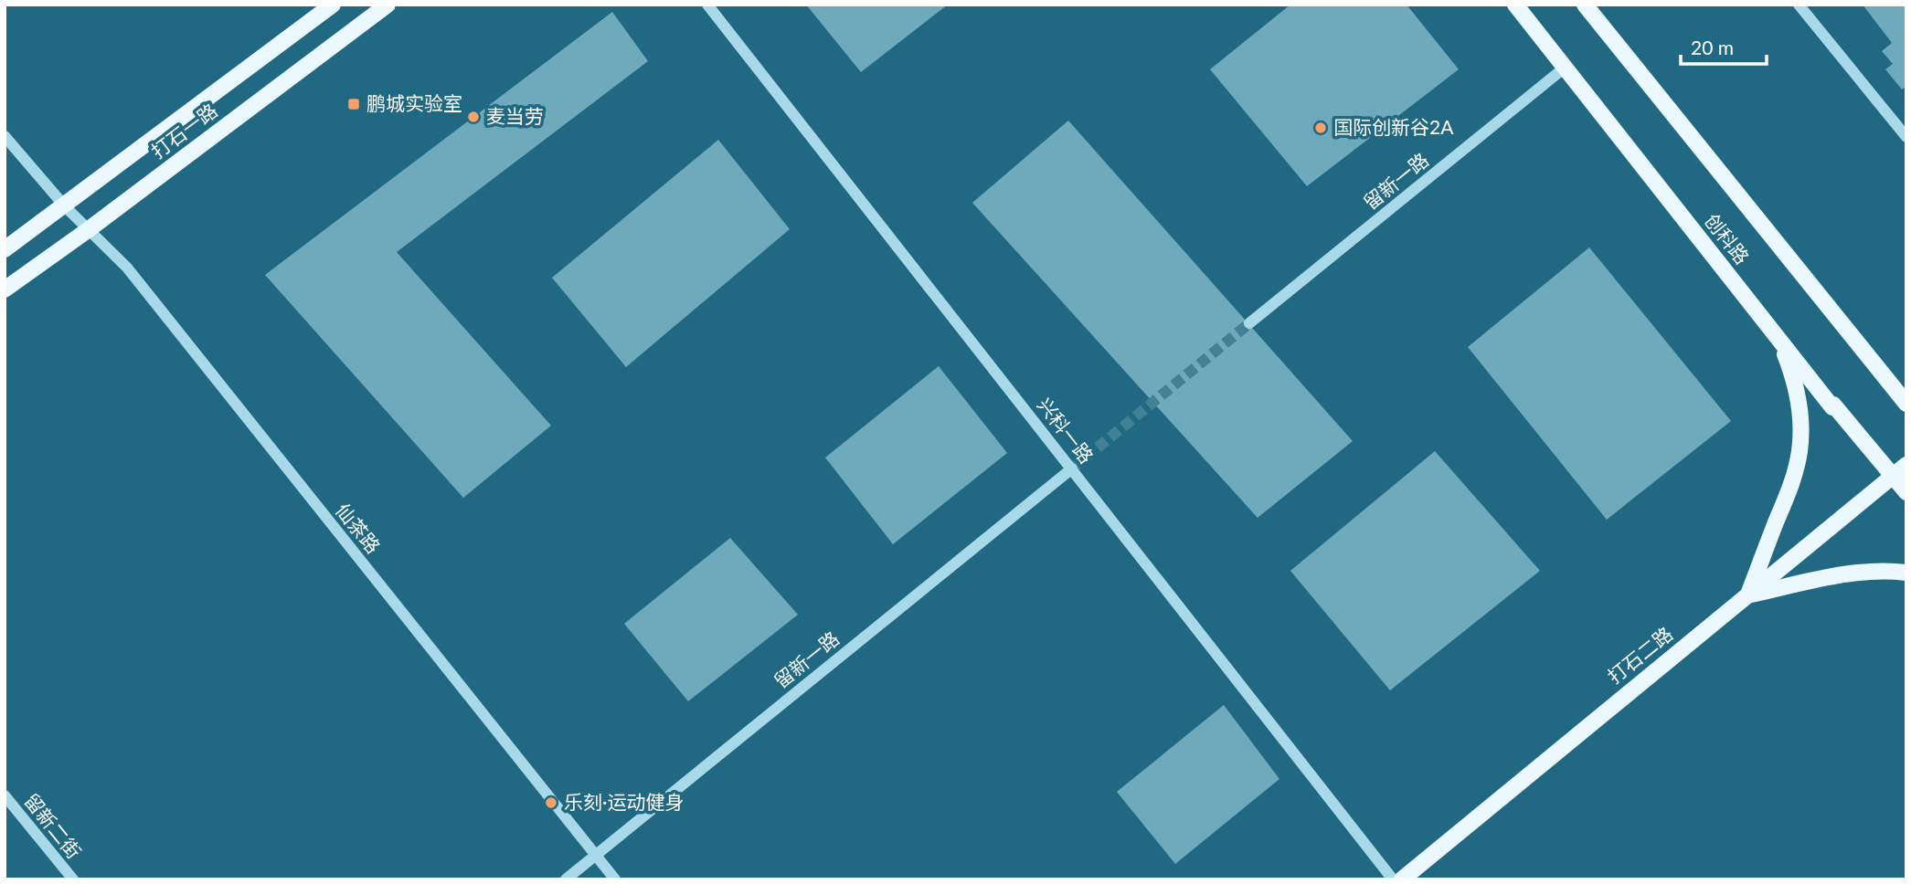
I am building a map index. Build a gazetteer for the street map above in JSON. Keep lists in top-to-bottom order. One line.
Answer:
{"streets":{"main road":["打石一路","创科路","打石二路"],"street":["留新一路","兴科一路","仙茶路","留新二街"]},"crossings":[["打石一路","仙茶路"],["留新一路","创科路"],["留新一路","兴科一路"],["留新一路","仙茶路"],["创科路","打石二路"]],"places":{"transit":["鹏城实验室"],"other":["麦当劳","国际创新谷2A","乐刻·运动健身"]},"scale_bar":"20 m"}
